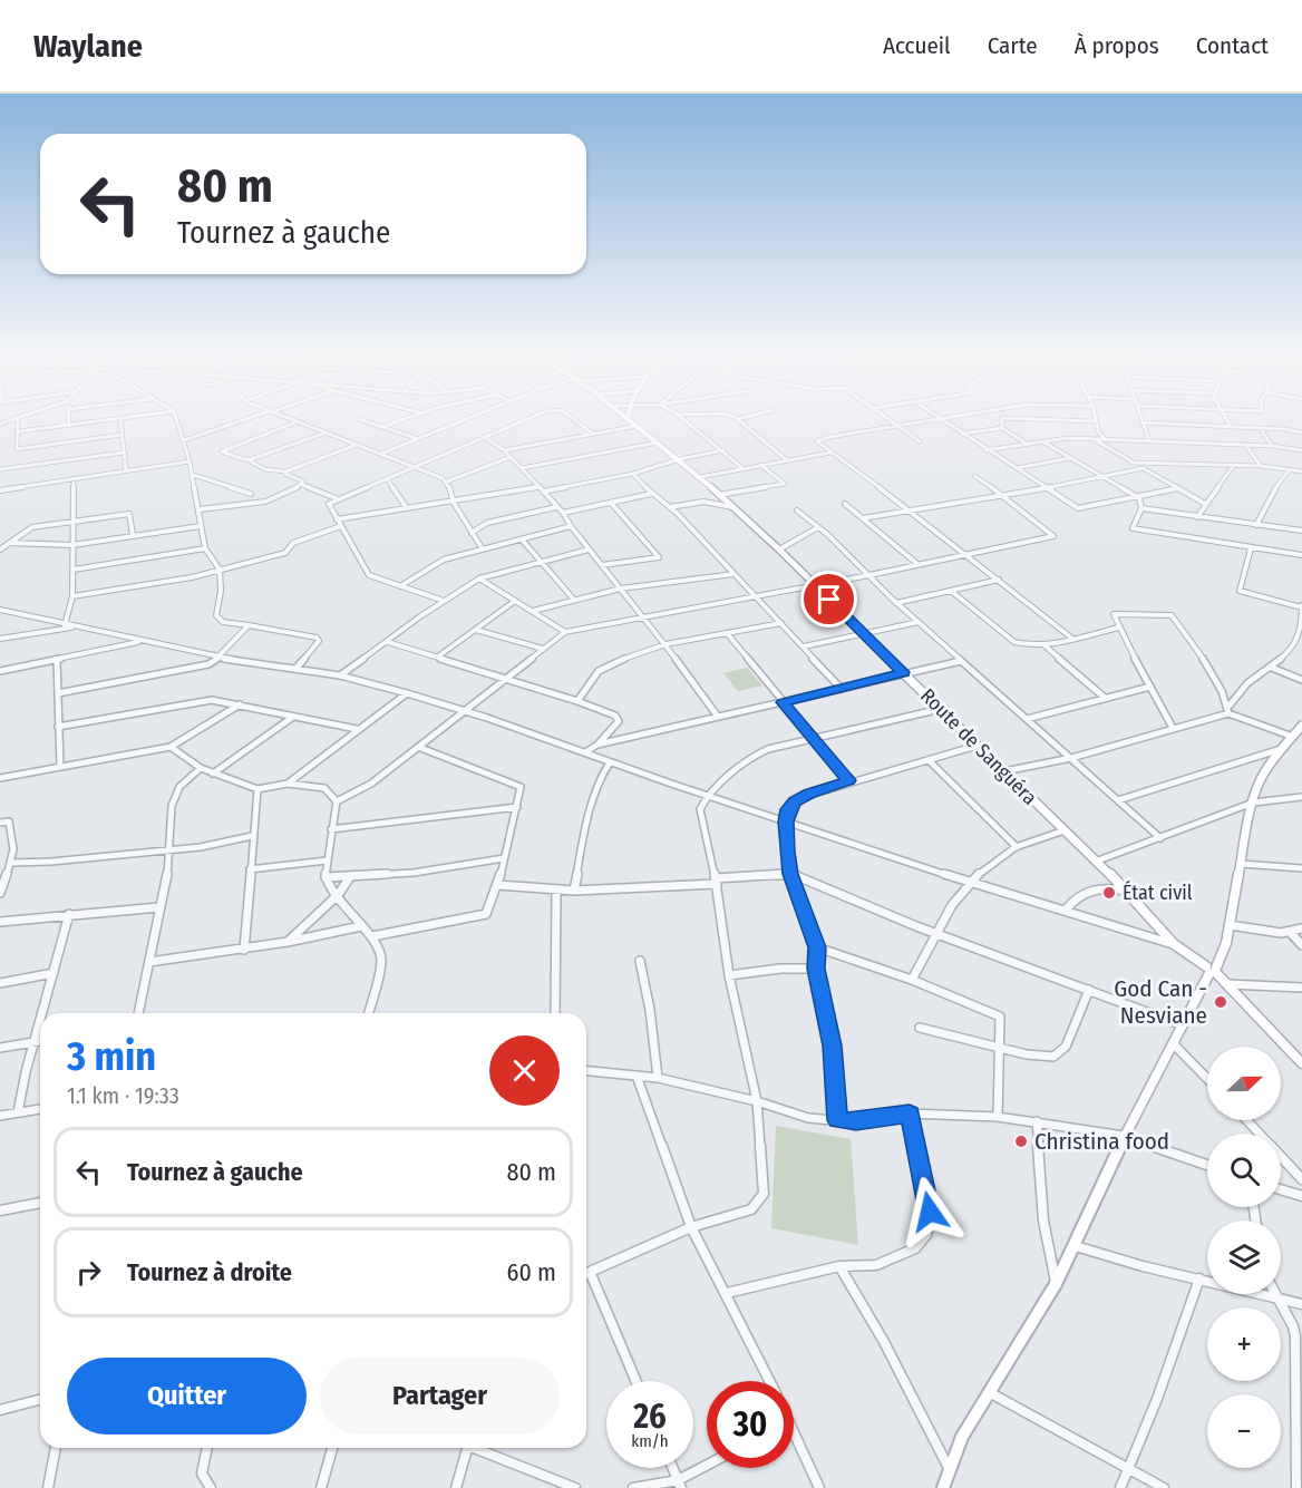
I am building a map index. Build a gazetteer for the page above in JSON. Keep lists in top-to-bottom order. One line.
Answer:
{"streets":{"street":["Route de Sanguéra"]},"places":["État civil","God Can - Nesviane","Christina food"],"north":"right","page":{"header":"Waylane","nav":["Accueil","Carte","À propos","Contact"],"turn":["80 m","Tournez à gauche"],"heading":["3 min","1.1 km · 19:33"],"map_buttons":["+","−"],"list":[{"name":"Tournez à gauche","value":"80 m"},{"name":"Tournez à droite","value":"60 m"}],"buttons":["Quitter","Partager"],"speed":"26 km/h","limit":"30"}}
